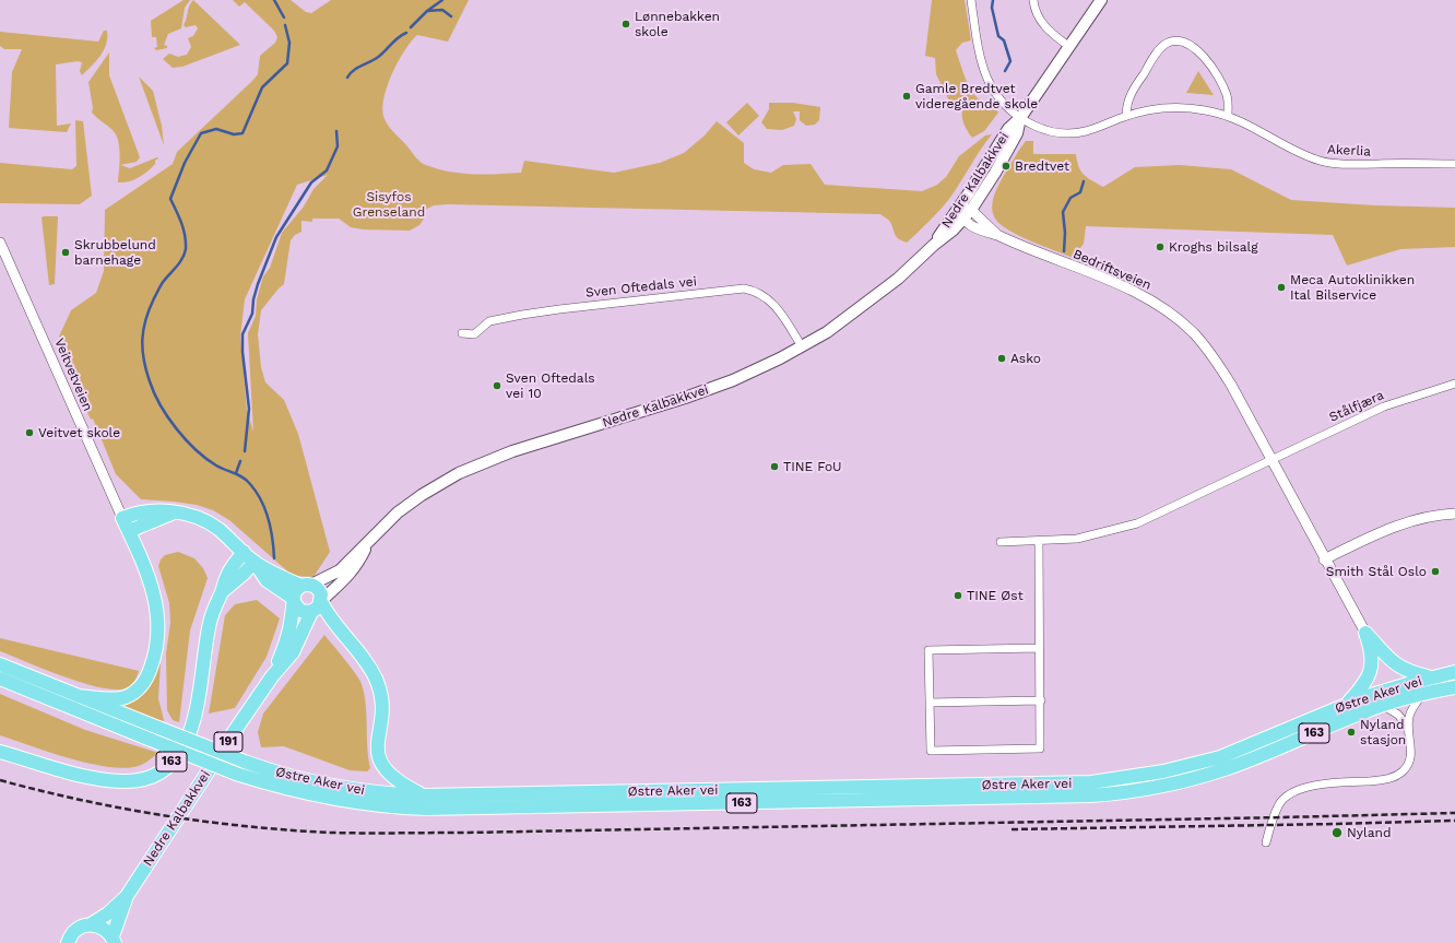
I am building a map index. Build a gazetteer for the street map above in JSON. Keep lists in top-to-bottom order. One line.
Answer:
{"streets":{"highway":["Nedre Kalbakkvei","Østre Aker vei","163","191"],"street":["Akerlia","Bedriftsveien","Sven Oftedals vei","Veitvetveien","Stålfjæra"]},"crossings":[["Akerlia","Nedre Kalbakkvei"],["Nedre Kalbakkvei","Bedriftsveien"],["Nedre Kalbakkvei","Sven Oftedals vei"],["Nedre Kalbakkvei","191"],["Bedriftsveien","Stålfjæra"],["Veitvetveien","163"],["Østre Aker vei","163"]],"parks":["Sisyfos Grenseland"],"places":["Lønnebakken skole","Gamle Bredtvet videregående skole","Bredtvet","Kroghs bilsalg","Skrubbelund barnehage","Meca Autoklinikken Ital Bilservice","Asko","Sven Oftedals vei 10","Veitvet skole","TINE FoU","Smith Stål Oslo","TINE Øst","Nyland stasjon","Nyland"]}
